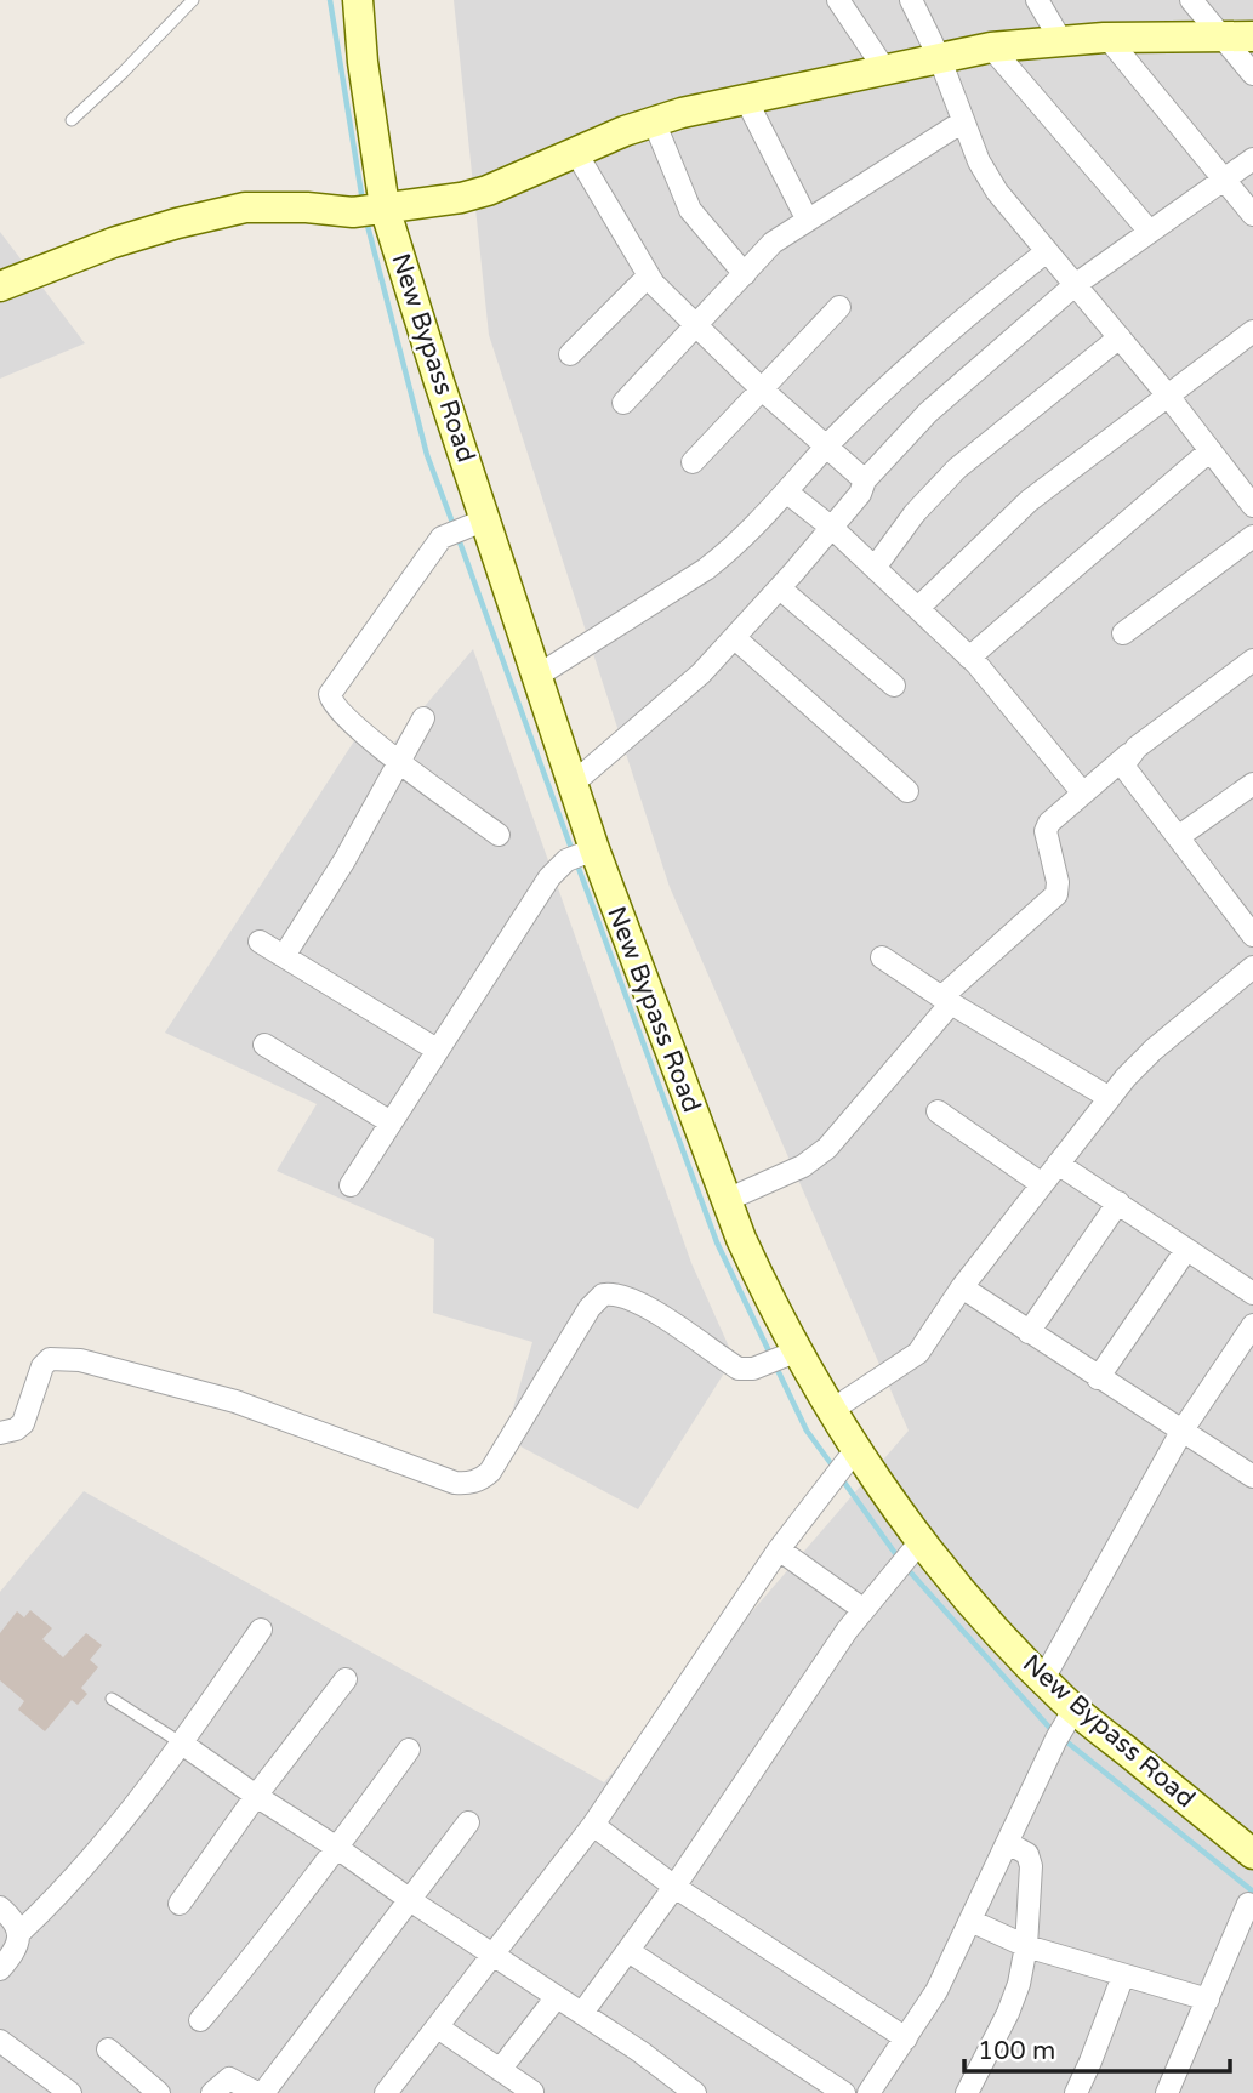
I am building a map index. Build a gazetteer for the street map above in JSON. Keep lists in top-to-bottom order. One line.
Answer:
{"streets":{"main road":["New Bypass Road"]},"scale_bar":"100 m"}
